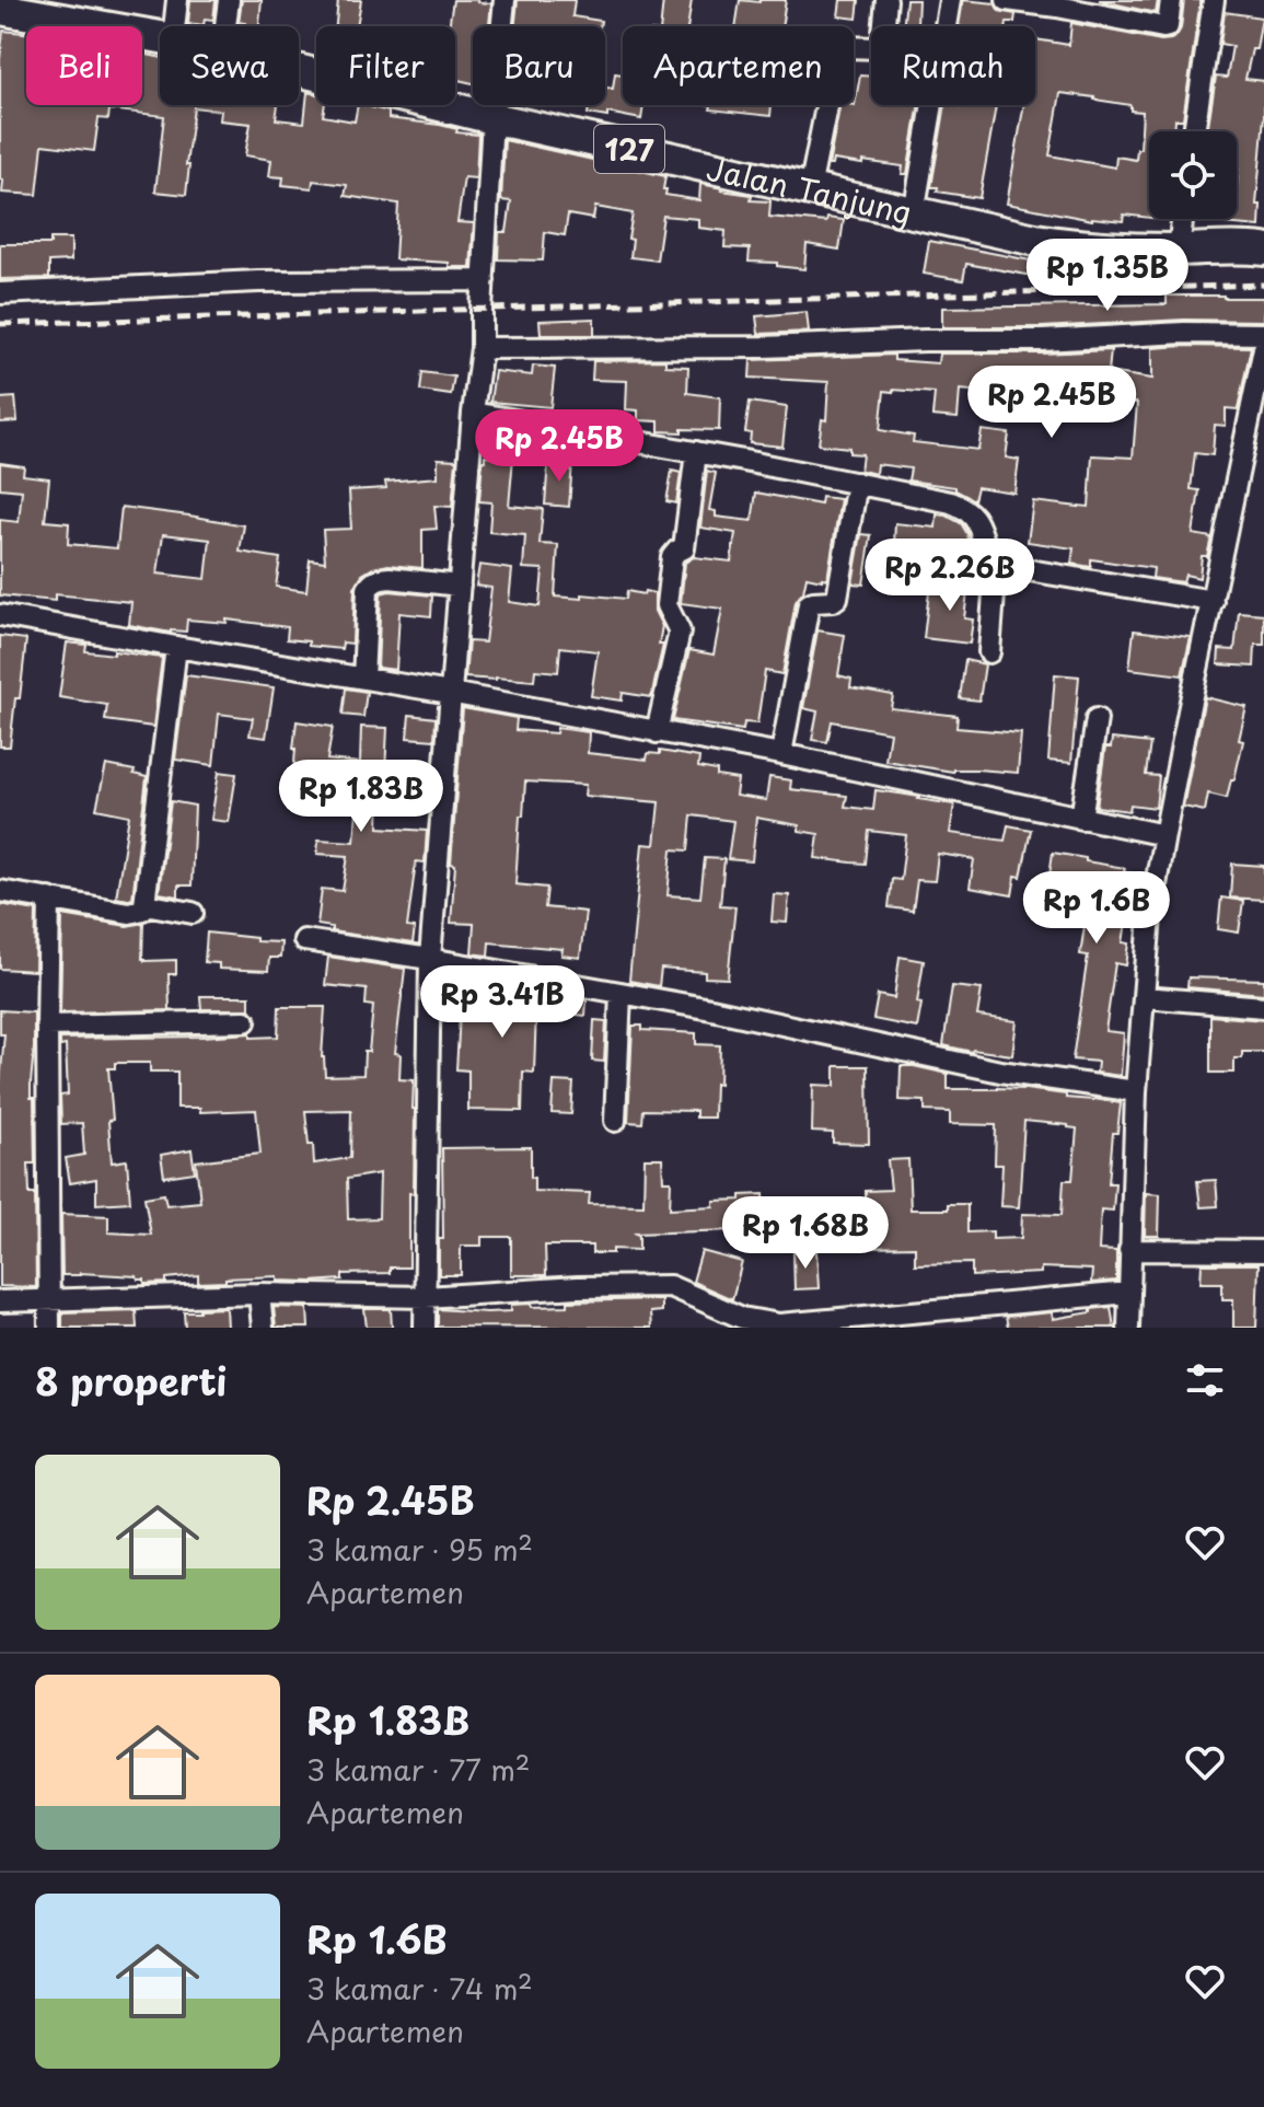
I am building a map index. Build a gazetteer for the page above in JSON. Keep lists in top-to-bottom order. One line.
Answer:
{"streets":{"main road":["127","Jalan Tanjung"]},"page":{"chip":["Beli","Sewa","Filter","Baru","Apartemen","Rumah"],"price":["Rp 1.35B","Rp 2.45B","Rp 2.45B","Rp 2.26B","Rp 1.83B","Rp 1.6B","Rp 3.41B","Rp 1.68B"],"heading":"8 properti","list":[{"name":"Rp 2.45B","note":"3 kamar · 95 m² · Apartemen"},{"name":"Rp 1.83B","note":"3 kamar · 77 m² · Apartemen"},{"name":"Rp 1.6B","note":"3 kamar · 74 m² · Apartemen"}]}}
